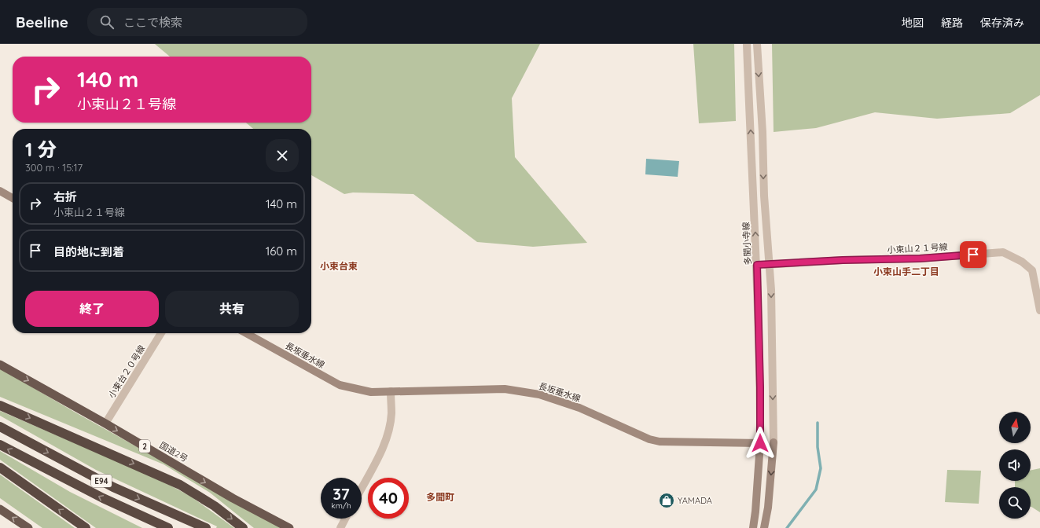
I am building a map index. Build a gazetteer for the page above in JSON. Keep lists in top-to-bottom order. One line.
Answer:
{"streets":{"highway":["2","国道2号","E94"],"main road":["長坂垂水線"],"street":["多聞小寺線","小束山２１号線","小束台２０号線"]},"crossings":[["多聞小寺線","小束山２１号線"],["多聞小寺線","長坂垂水線"],["小束台２０号線","国道2号"]],"districts":["小束台東","小束山手二丁目","多聞町"],"places":{"shop":["YAMADA"]},"north":"top","page":{"header":"Beeline","search":"ここで検索","nav":["地図","経路","保存済み"],"turn":["140 m","小束山２１号線"],"heading":["1 分","300 m · 15:17"],"list":[{"name":"右折","note":"小束山２１号線","value":"140 m"},{"name":"目的地に到着","value":"160 m"}],"buttons":["終了","共有"],"speed":"37 km/h","limit":"40"}}
